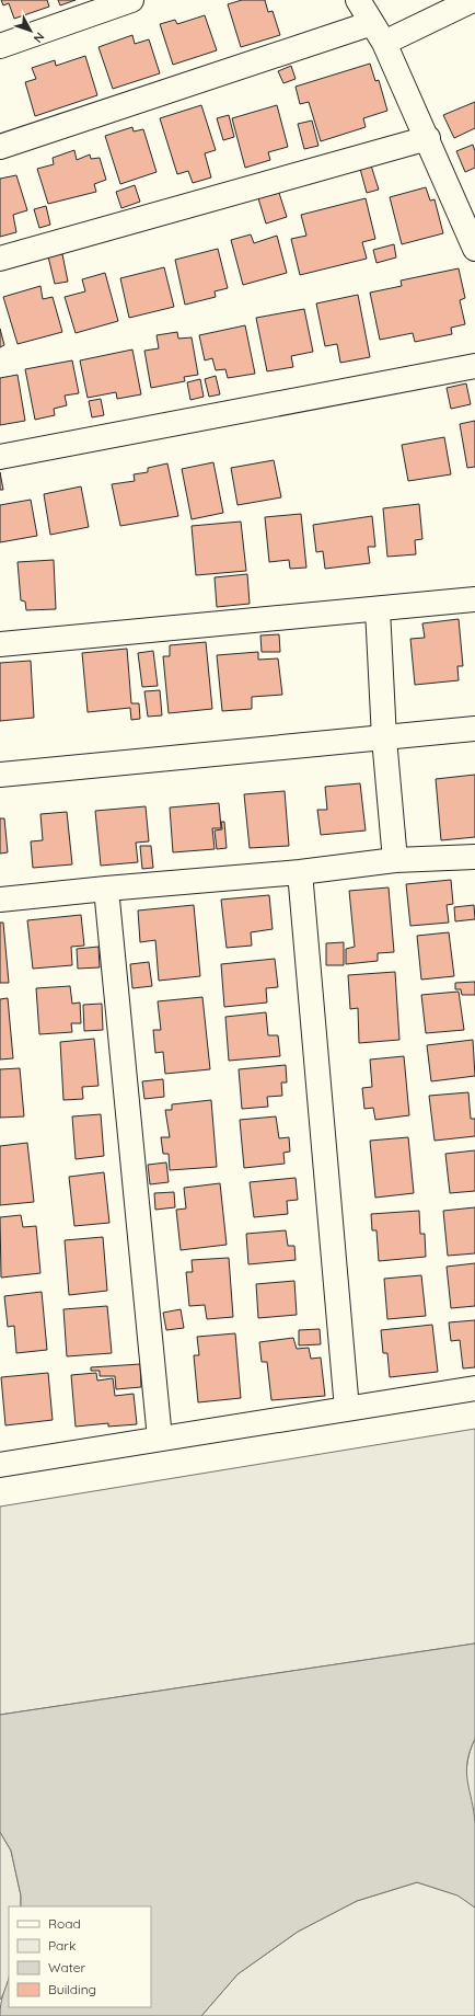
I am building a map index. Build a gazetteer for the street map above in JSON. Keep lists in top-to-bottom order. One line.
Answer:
{"legend":["Road","Park","Water","Building"],"north":"bottom right"}
